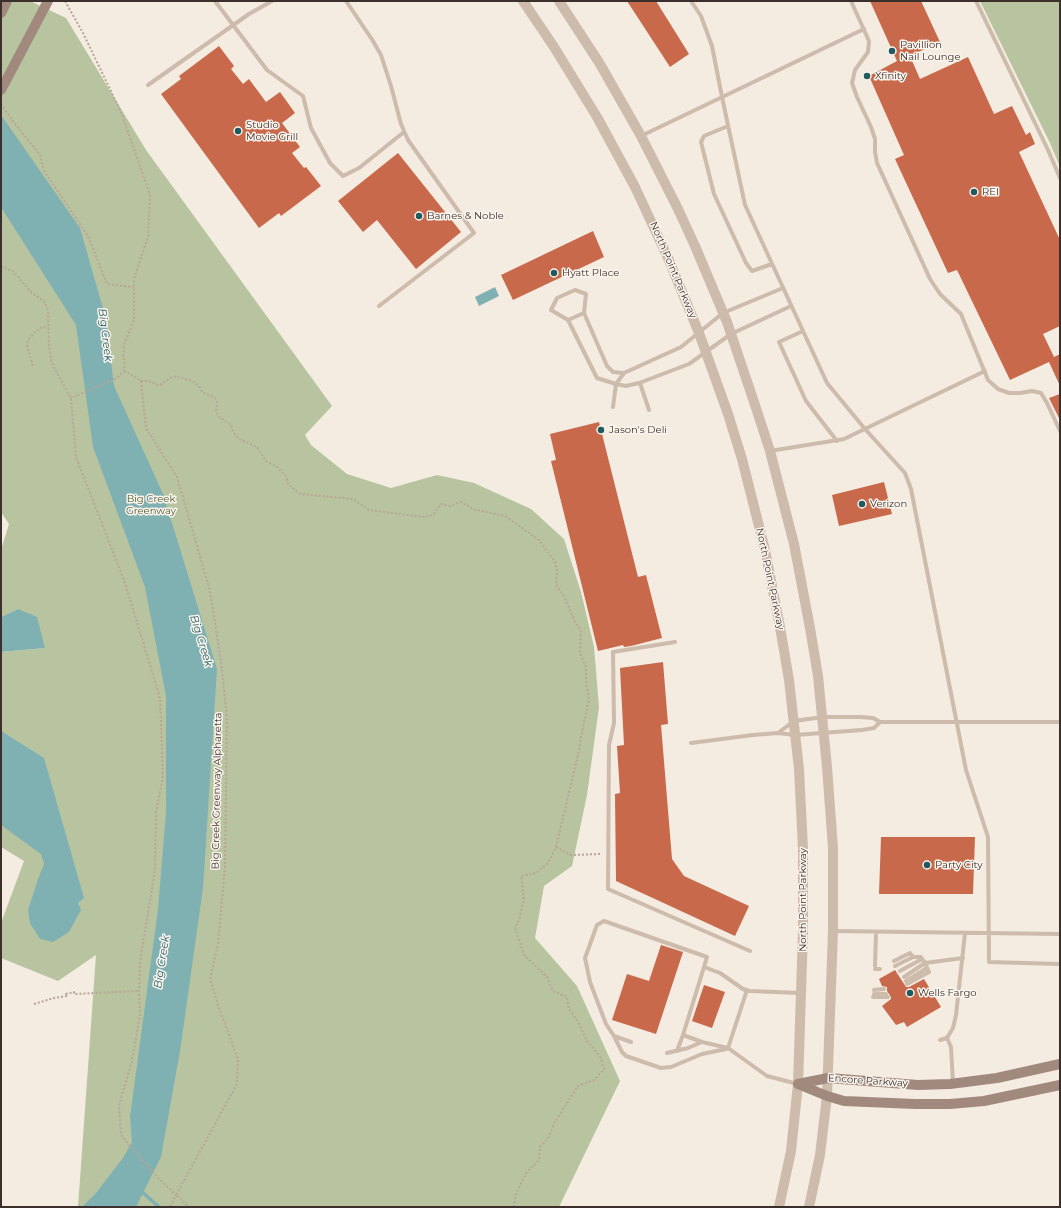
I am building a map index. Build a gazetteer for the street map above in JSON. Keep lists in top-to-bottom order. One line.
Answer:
{"streets":{"main road":["Encore Parkway"],"street":["North Point Parkway"],"path":["Big Creek Greenway Alpharetta"]},"crossings":[["North Point Parkway","Encore Parkway"]],"water":["Big Creek"],"parks":["Big Creek Greenway"],"places":["Pavillion Nail Lounge","Xfinity","Studio Movie Grill","REI","Barnes & Noble","Hyatt Place","Jason's Deli","Verizon","Party City","Wells Fargo"]}
